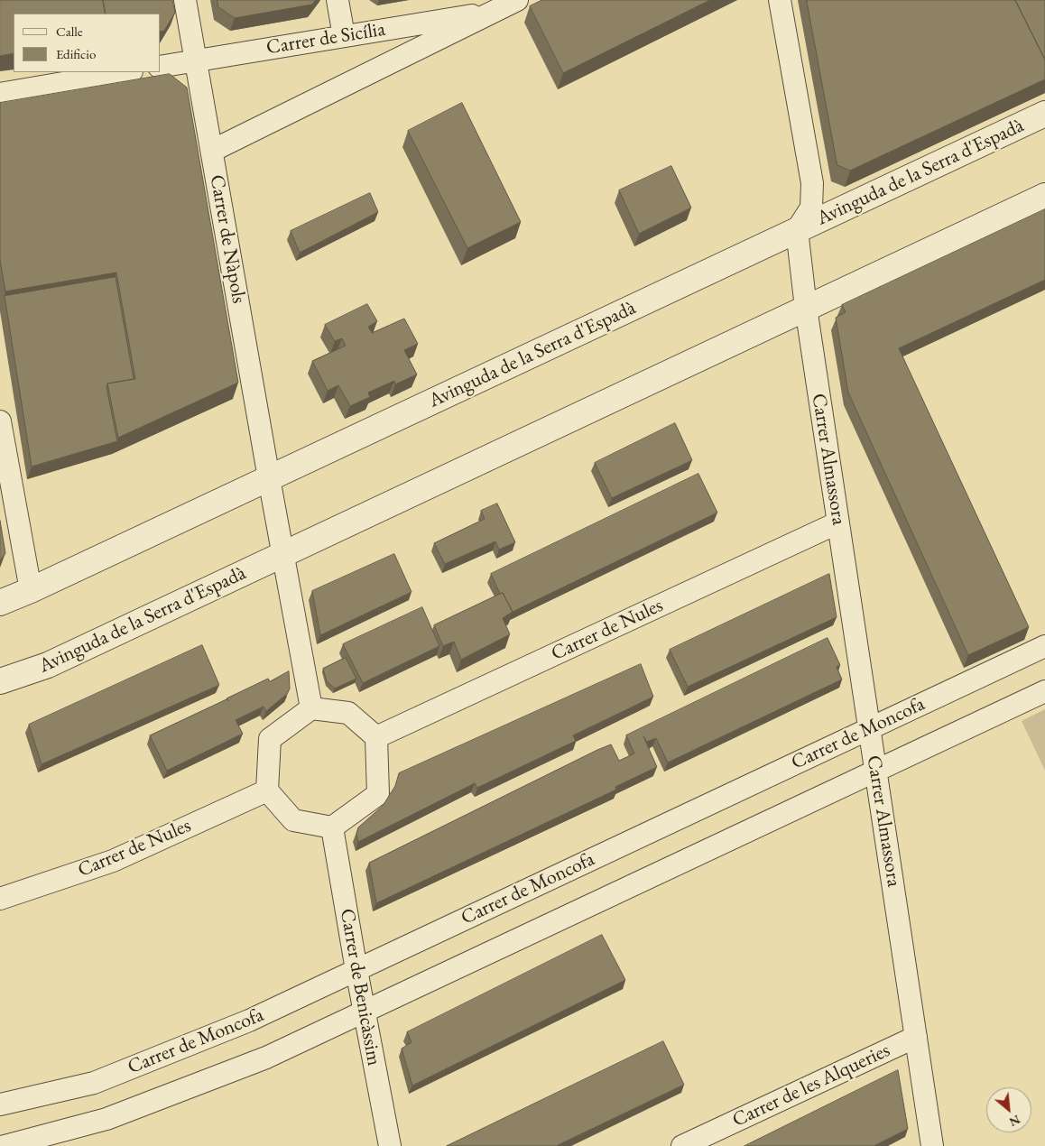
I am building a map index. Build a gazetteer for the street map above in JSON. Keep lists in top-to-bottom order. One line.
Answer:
{"streets":{"street":["Carrer de Sicília","Avinguda de la Serra d'Espadà","Carrer de Nàpols","Carrer Almassora","Carrer de Nules","Carrer de Moncofa","Carrer de Benicàssim","Carrer de les Alqueries"]},"crossings":[["Carrer de Sicília","Carrer de Nàpols"],["Avinguda de la Serra d'Espadà","Carrer de Nàpols"],["Avinguda de la Serra d'Espadà","Carrer Almassora"],["Carrer Almassora","Carrer de Nules"],["Carrer Almassora","Carrer de Moncofa"],["Carrer Almassora","Carrer de les Alqueries"],["Carrer de Nules","Carrer de Benicàssim"],["Carrer de Moncofa","Carrer de Benicàssim"]],"legend":["Calle","Edificio"],"north":"bottom right"}
